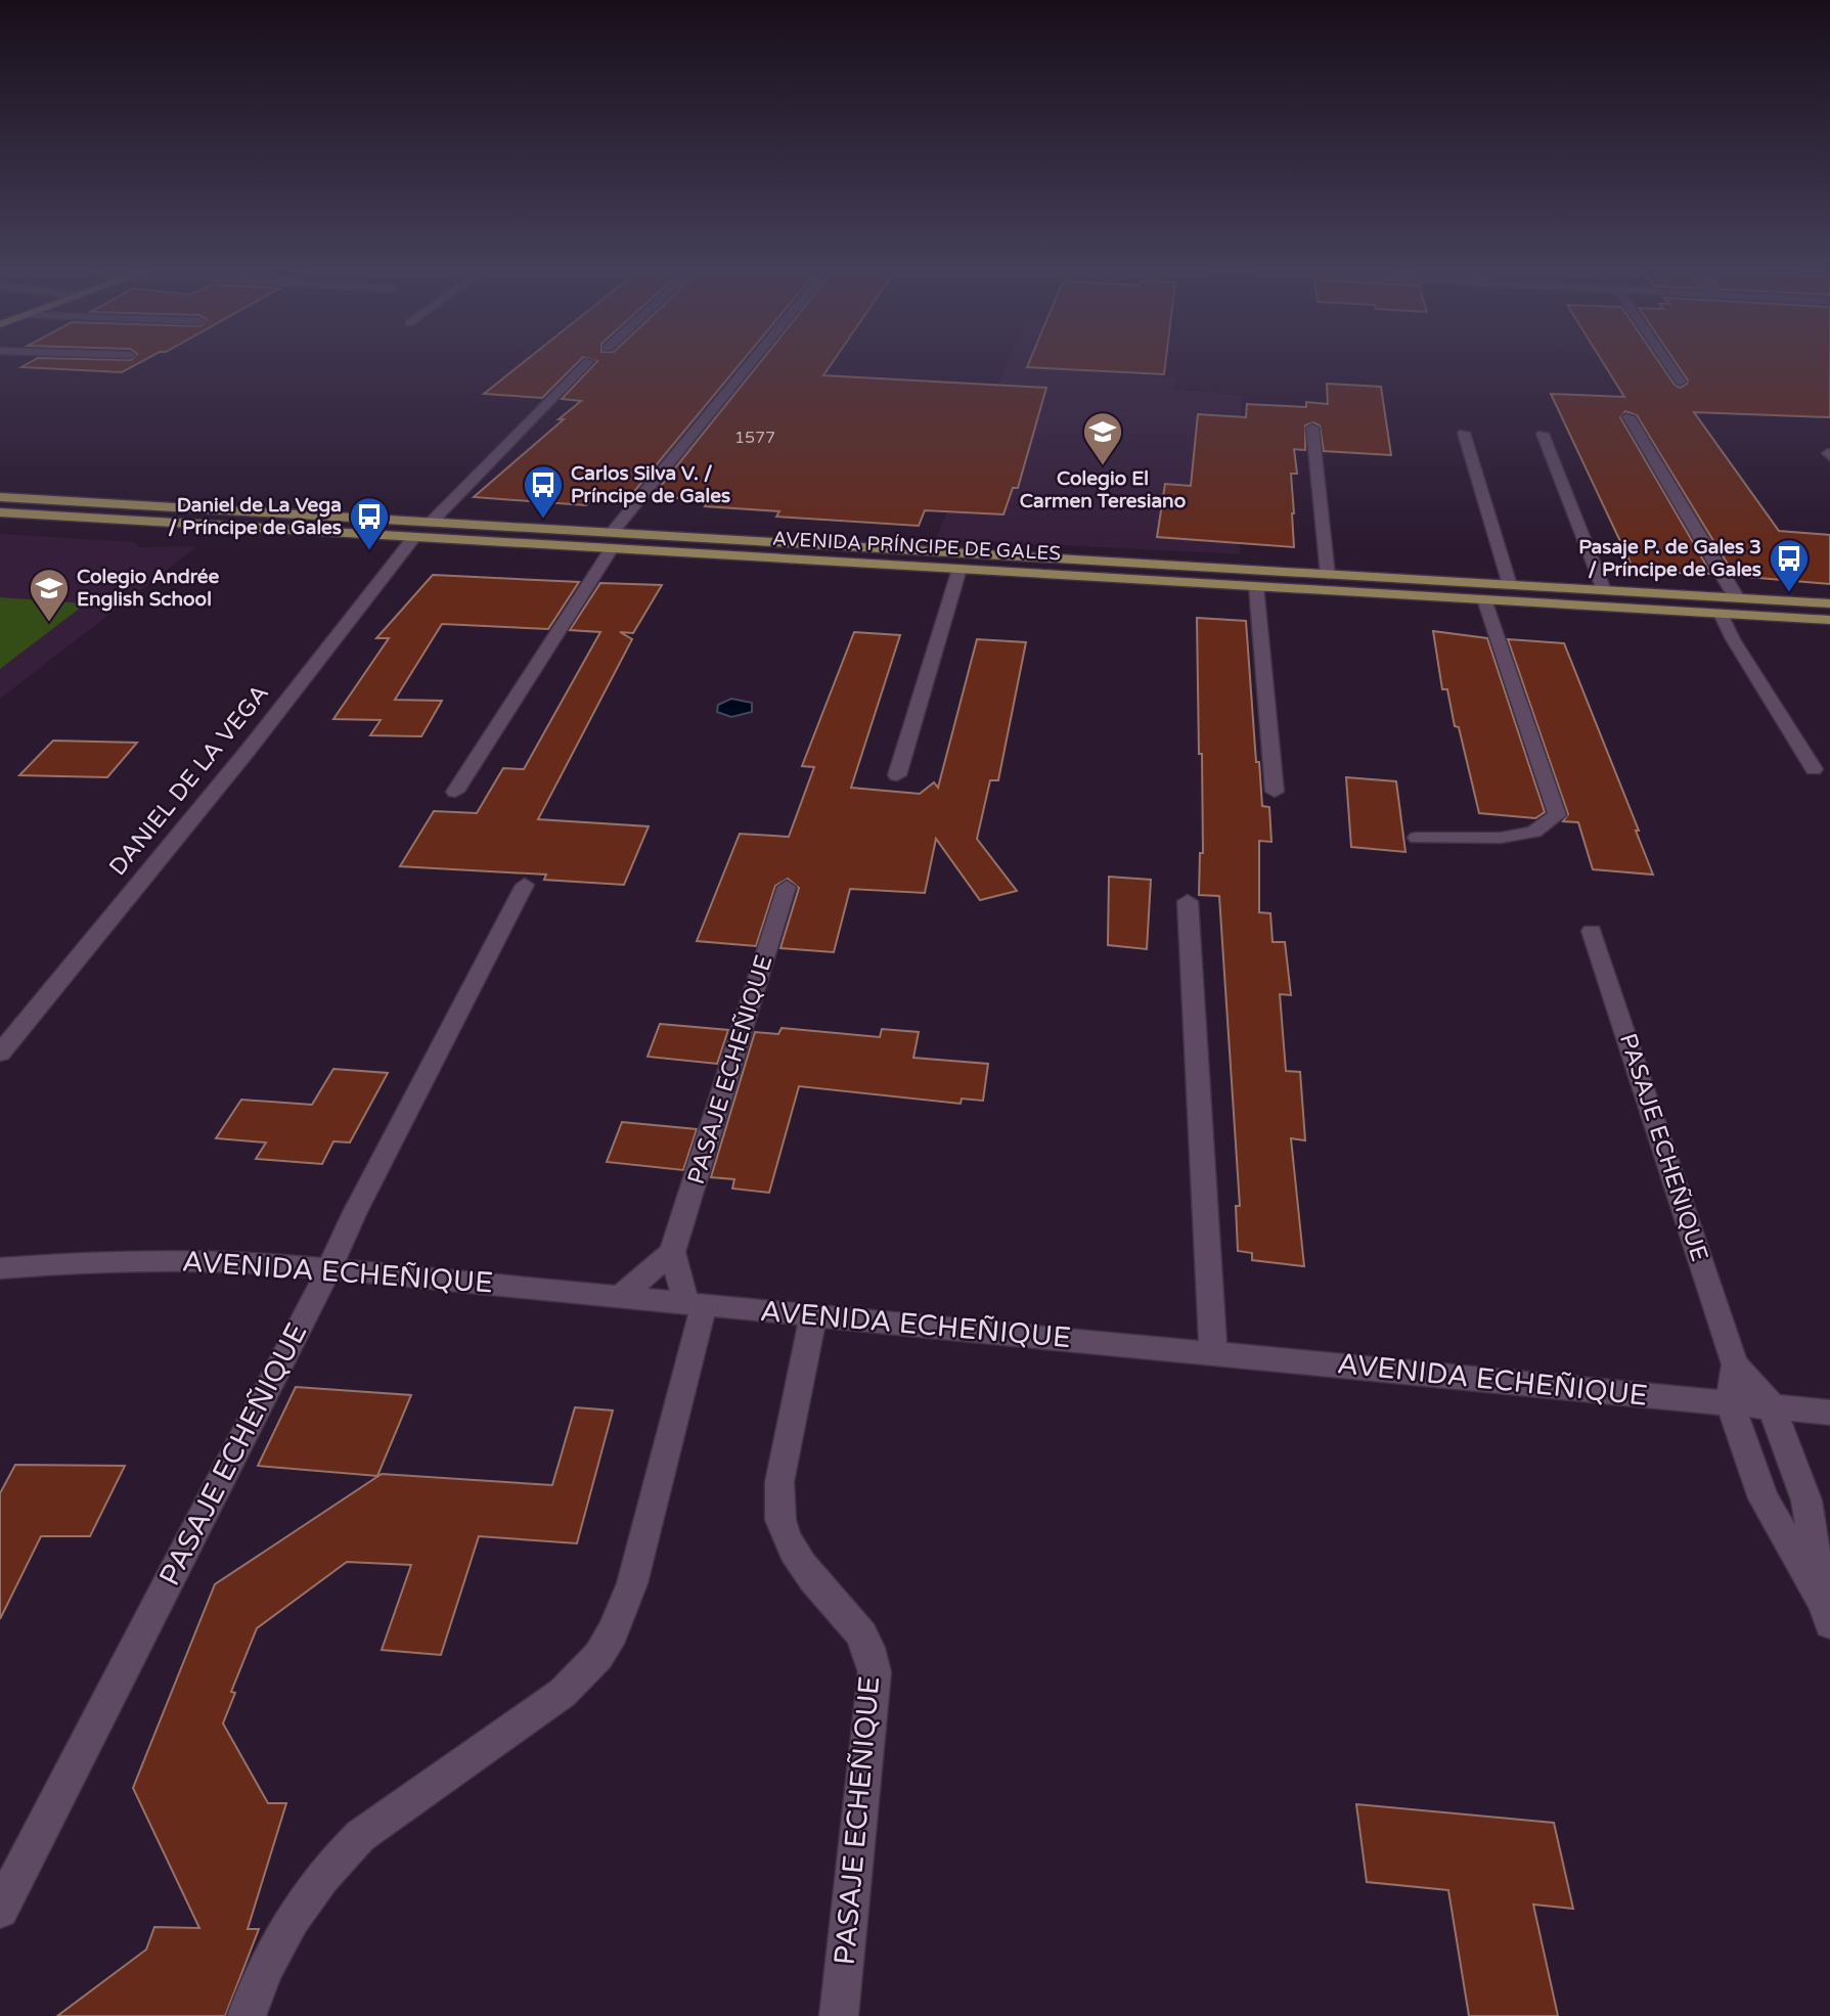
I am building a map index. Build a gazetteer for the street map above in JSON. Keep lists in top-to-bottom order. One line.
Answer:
{"streets":{"main road":["AVENIDA PRÍNCIPE DE GALES"],"street":["DANIEL DE LA VEGA","PASAJE ECHEÑIQUE","AVENIDA ECHEÑIQUE"]},"crossings":[["AVENIDA PRÍNCIPE DE GALES","DANIEL DE LA VEGA"],["PASAJE ECHEÑIQUE","AVENIDA ECHEÑIQUE"]],"places":{"school or university":["Colegio El Carmen Teresiano","Colegio Andrée English School"],"bus stop":["Carlos Silva V. / Príncipe de Gales","Daniel de La Vega / Príncipe de Gales","Pasaje P. de Gales 3 / Príncipe de Gales"]},"house_numbers":["1577"]}
